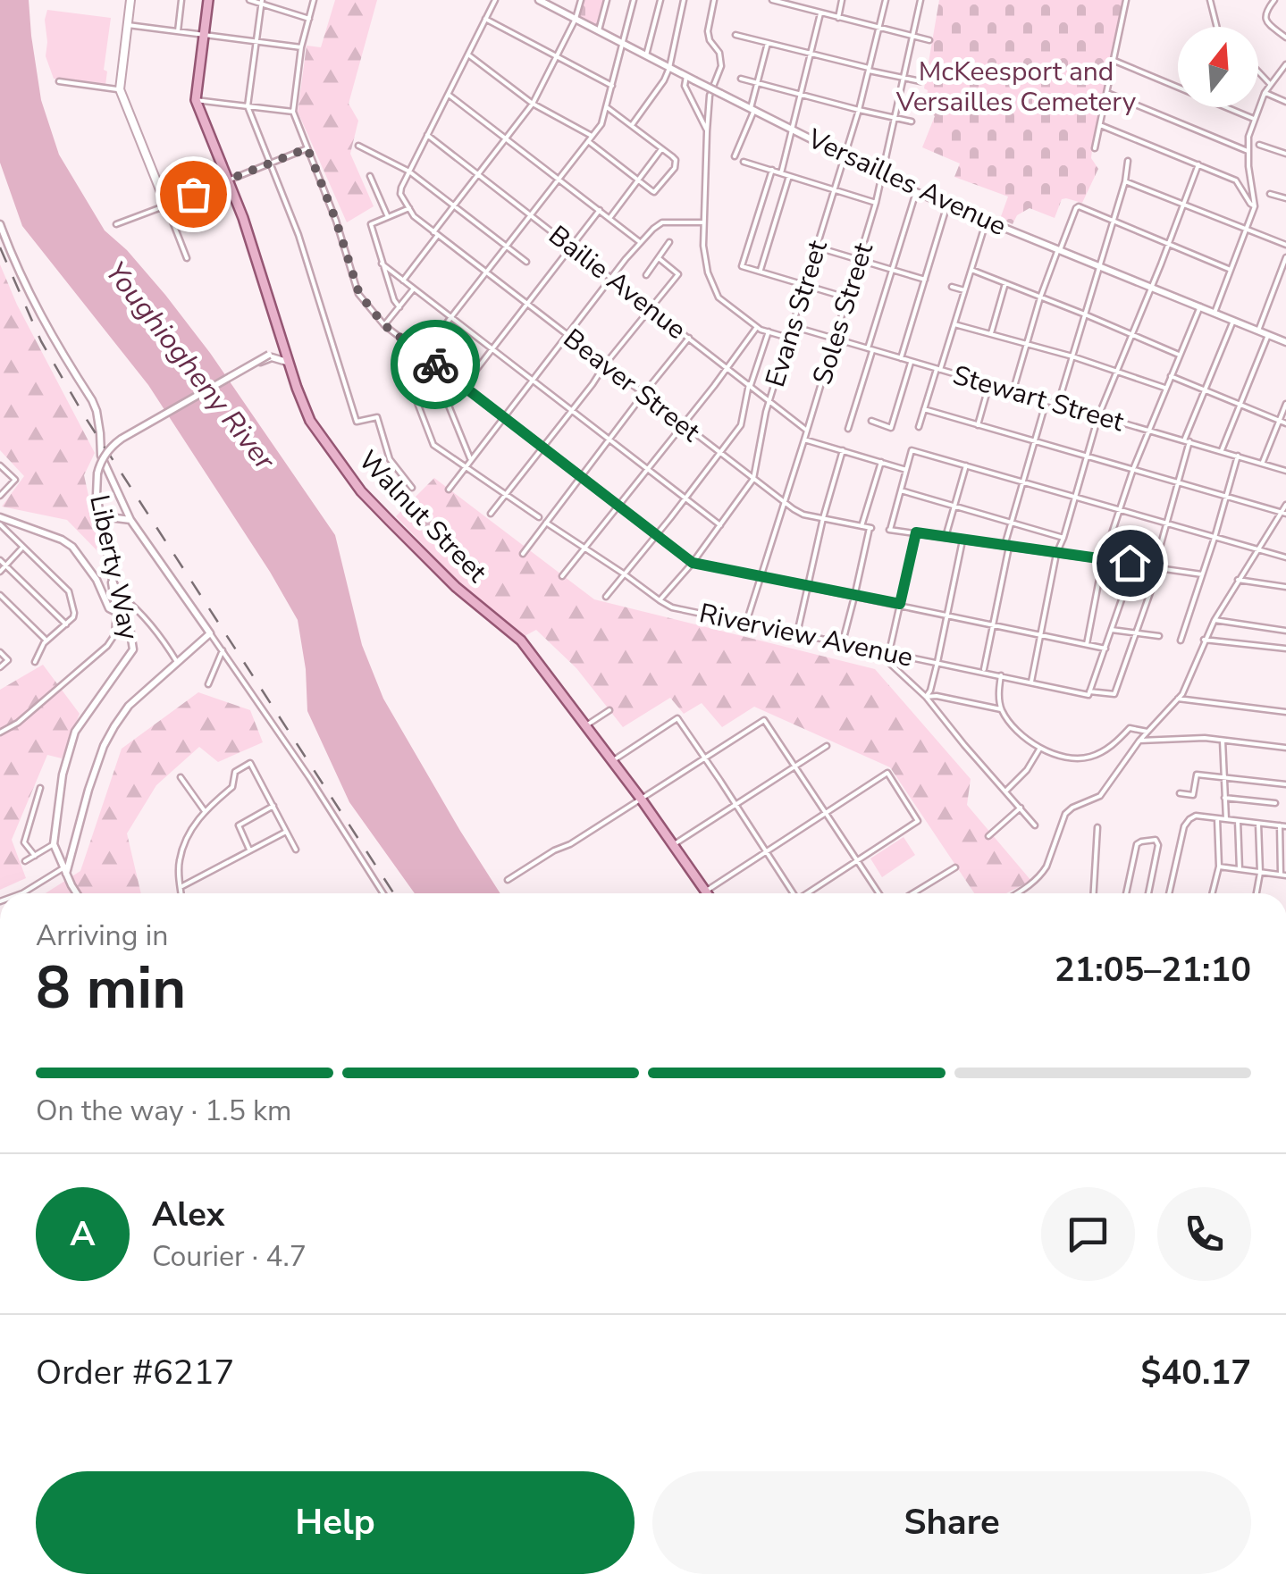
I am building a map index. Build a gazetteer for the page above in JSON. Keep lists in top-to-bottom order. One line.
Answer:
{"streets":{"main road":["Walnut Street"],"street":["Versailles Avenue","Bailie Avenue","Evans Street","Soles Street","Beaver Street","Stewart Street","Liberty Way","Riverview Avenue"]},"crossings":[["Versailles Avenue","Evans Street"],["Versailles Avenue","Soles Street"],["Bailie Avenue","Evans Street"],["Bailie Avenue","Soles Street"],["Evans Street","Beaver Street"],["Evans Street","Stewart Street"],["Evans Street","Riverview Avenue"],["Soles Street","Beaver Street"],["Soles Street","Stewart Street"],["Soles Street","Riverview Avenue"]],"water":["Youghiogheny River"],"parks":["McKeesport and Versailles Cemetery"],"north":"top","page":{"heading":["8 min","Arriving in","21:05–21:10"],"panel":["Alex","Courier · 4.7","Order #6217","$40.17"],"bar":"On the way · 1.5 km","round":"A","buttons":["Help","Share"]}}
